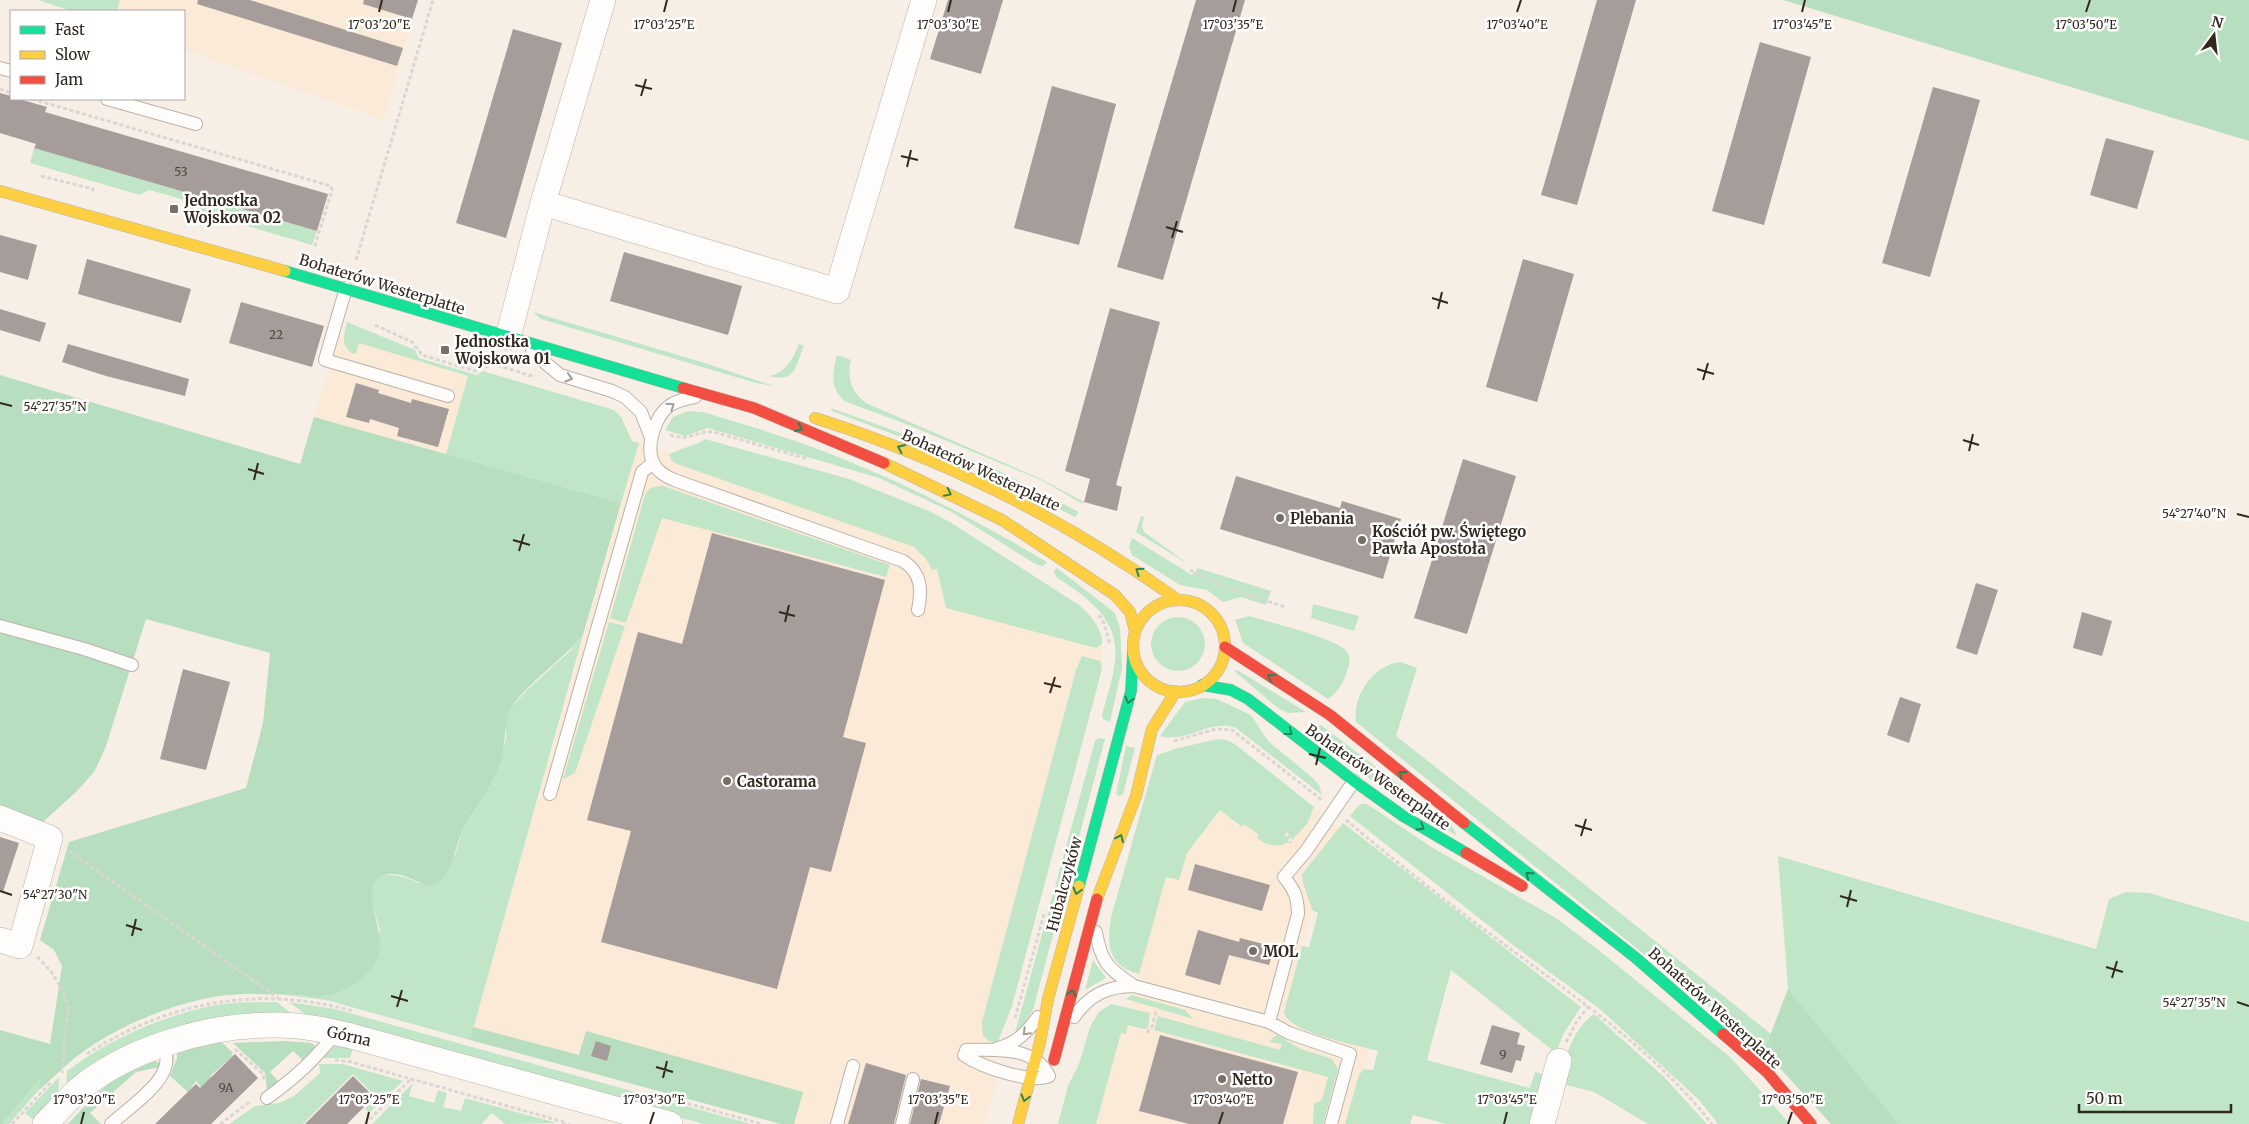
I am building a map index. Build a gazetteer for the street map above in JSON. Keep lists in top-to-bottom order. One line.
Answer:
{"streets":{"main road":["Bohaterów Westerplatte","Hubalczyków"],"street":["Górna"]},"crossings":[["Bohaterów Westerplatte","Hubalczyków"]],"places":{"transit":["Jednostka Wojskowa 02","Jednostka Wojskowa 01"],"other":["Plebania","Kościół pw. Świętego Pawła Apostoła","Castorama","MOL","Netto"]},"house_numbers":["53","22","9","9A"],"legend":["Fast","Slow","Jam"],"scale_bar":"50 m","north":"top","coordinates":["17°03'20\"E","17°03'25\"E","17°03'30\"E","17°03'35\"E","17°03'40\"E","17°03'45\"E","17°03'50\"E","54°27'35\"N","54°27'40\"N","54°27'30\"N"]}
